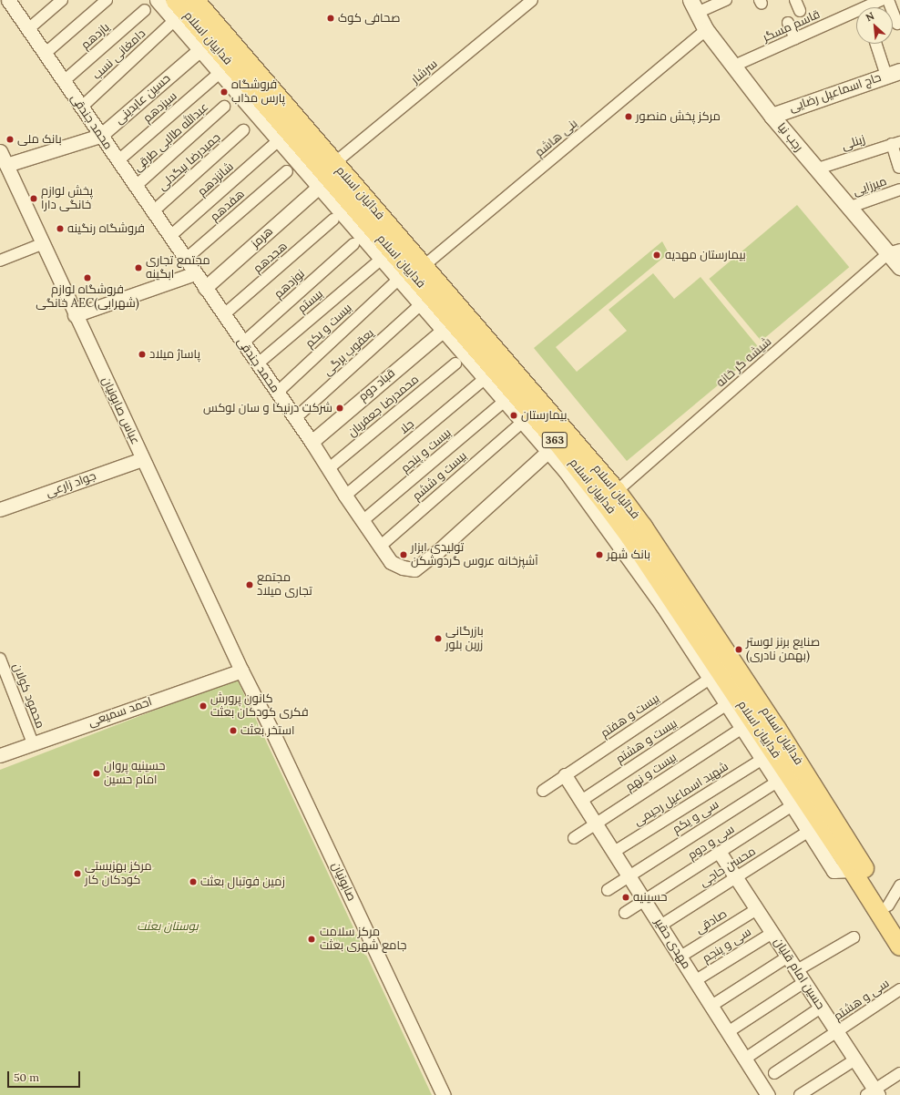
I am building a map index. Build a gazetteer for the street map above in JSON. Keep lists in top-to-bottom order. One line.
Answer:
{"streets":{"main road":["فداییان اسلام","حاج اسماعیل رضایی","رجب نیا","فدائیان اسلام","363"],"street":["قاسم مسگر","یازدهم","دامغانی نسب","سرشار","حسین عابدینی","سیزدهم","محمد جندقی","عبدالله طالبی طرقی","بنی هاشم","زینلی","جمیدرضا بیگدلی","شانزدهم","میرزایی","هفدهم","هرمز","هجدهم","نوزدهم","بیستم","بیست و یکم","یعقوب برگی","شیشه گر خانه","قباد دوم","محمدرضا جعفریان","عباس صابونیان","جلا","بیست و پنجم","بیست و ششم","جواد زارعی","محمود کولان","احمد سمیعی","بیست و هفتم","بیست و هشتم","بیست و نهم","شهید اسماعیل رحیمی","سی و یکم","سی و دوم","محسن حاجی","صابونیان","صادقی","مهدی حقیر","سی و پنجم","حسین امام قلیان","سی و هشتم"]},"crossings":[["قاسم مسگر","رجب نیا"],["یازدهم","محمد جندقی"],["فداییان اسلام","حسین عابدینی"],["فداییان اسلام","محمد جندقی"],["دامغانی نسب","محمد جندقی"],["سرشار","فدائیان اسلام"],["حاج اسماعیل رضایی","رجب نیا"],["حسین عابدینی","محمد جندقی"],["حسین عابدینی","عباس صابونیان"],["سیزدهم","محمد جندقی"],["محمد جندقی","عبدالله طالبی طرقی"],["محمد جندقی","جمیدرضا بیگدلی"],["محمد جندقی","شانزدهم"],["محمد جندقی","هفدهم"],["محمد جندقی","هرمز"],["محمد جندقی","هجدهم"],["محمد جندقی","نوزدهم"],["محمد جندقی","بیستم"],["محمد جندقی","بیست و یکم"],["محمد جندقی","یعقوب برگی"],["محمد جندقی","قباد دوم"],["محمد جندقی","محمدرضا جعفریان"],["محمد جندقی","جلا"],["محمد جندقی","بیست و پنجم"],["محمد جندقی","بیست و ششم"],["رجب نیا","بنی هاشم"],["رجب نیا","زینلی"],["رجب نیا","میرزایی"],["رجب نیا","شیشه گر خانه"],["بنی هاشم","فدائیان اسلام"],["فدائیان اسلام","شیشه گر خانه"],["عباس صابونیان","جواد زارعی"],["عباس صابونیان","احمد سمیعی"],["عباس صابونیان","صابونیان"],["محمود کولان","احمد سمیعی"],["احمد سمیعی","صابونیان"],["بیست و هفتم","مهدی حقیر"],["بیست و هشتم","مهدی حقیر"],["بیست و نهم","مهدی حقیر"],["شهید اسماعیل رحیمی","مهدی حقیر"],["سی و یکم","مهدی حقیر"],["سی و دوم","مهدی حقیر"],["سی و دوم","حسین امام قلیان"],["محسن حاجی","مهدی حقیر"],["محسن حاجی","حسین امام قلیان"],["صادقی","مهدی حقیر"],["صادقی","حسین امام قلیان"],["مهدی حقیر","سی و پنجم"],["سی و پنجم","حسین امام قلیان"],["حسین امام قلیان","سی و هشتم"]],"parks":["بوستان بعثت"],"places":["صحافی کوک","فروشگاه پارس مذاب","مركز پخش منصور","بانک ملی","پخش لوازم خانگی دارا","فروشگاه رنگینه","بیمارستان مهدیه","مجتمع تجاری ابگینه","فروشگاه‌ لوازم خانگی AEC(شهرابی)","پاساژ میلاد","شرکت درنیکا و سان لوکس","بیمارستان","تولیدی ابزار آشپزخانه عروس گردوشکن","بانک شهر","مجتمع تجاری میلاد","بازرگانی زرین بلور","صنایع برنز لوستر (بهمن نادری)","کانون پرورش فکری کودکان بعثت","استخر بعثت","حسینیه پروان امام حسین","مرکز بهزیستی کودکان کار","زمین فوتبال بعثت","حسینیه","مرکز سلامت جامع شهری بعثت"],"scale_bar":"50 m","north":"top left"}
